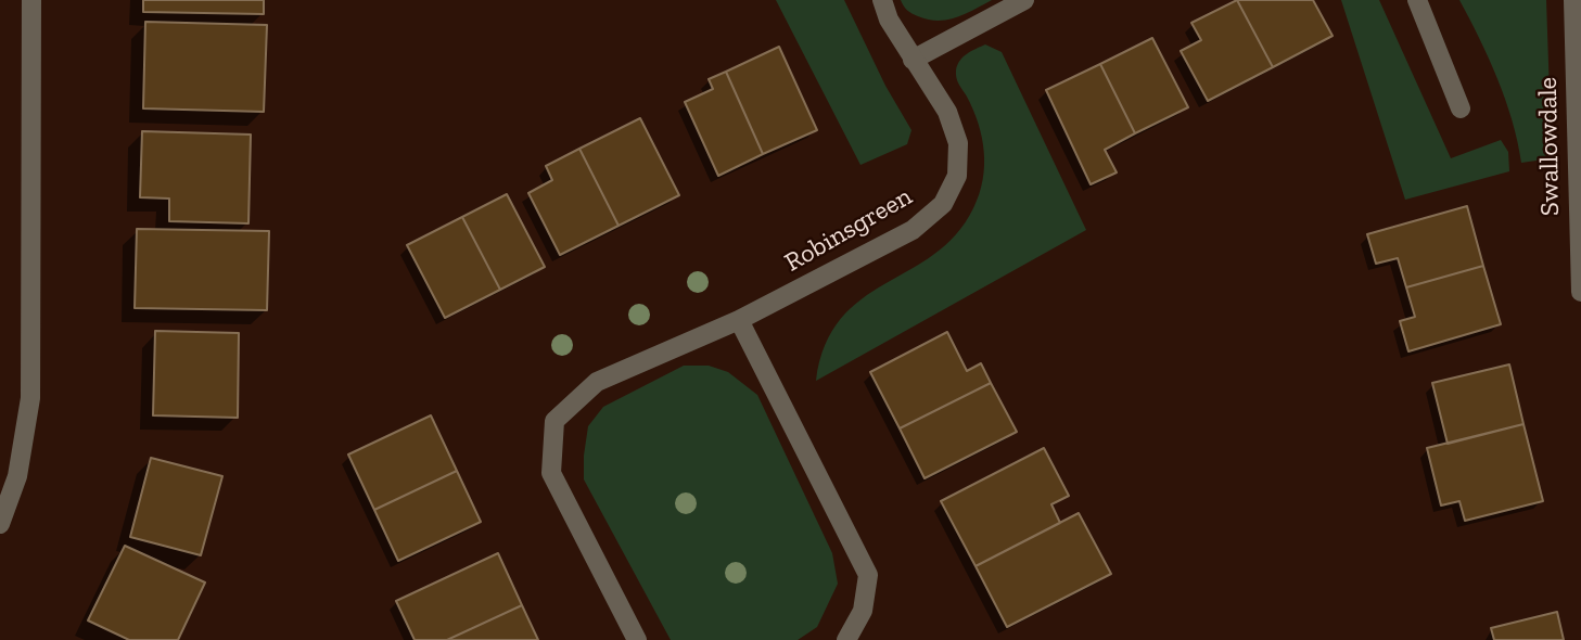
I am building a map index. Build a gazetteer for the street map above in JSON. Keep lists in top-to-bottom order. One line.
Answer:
{"streets":{"street":["Swallowdale","Robinsgreen"]}}
